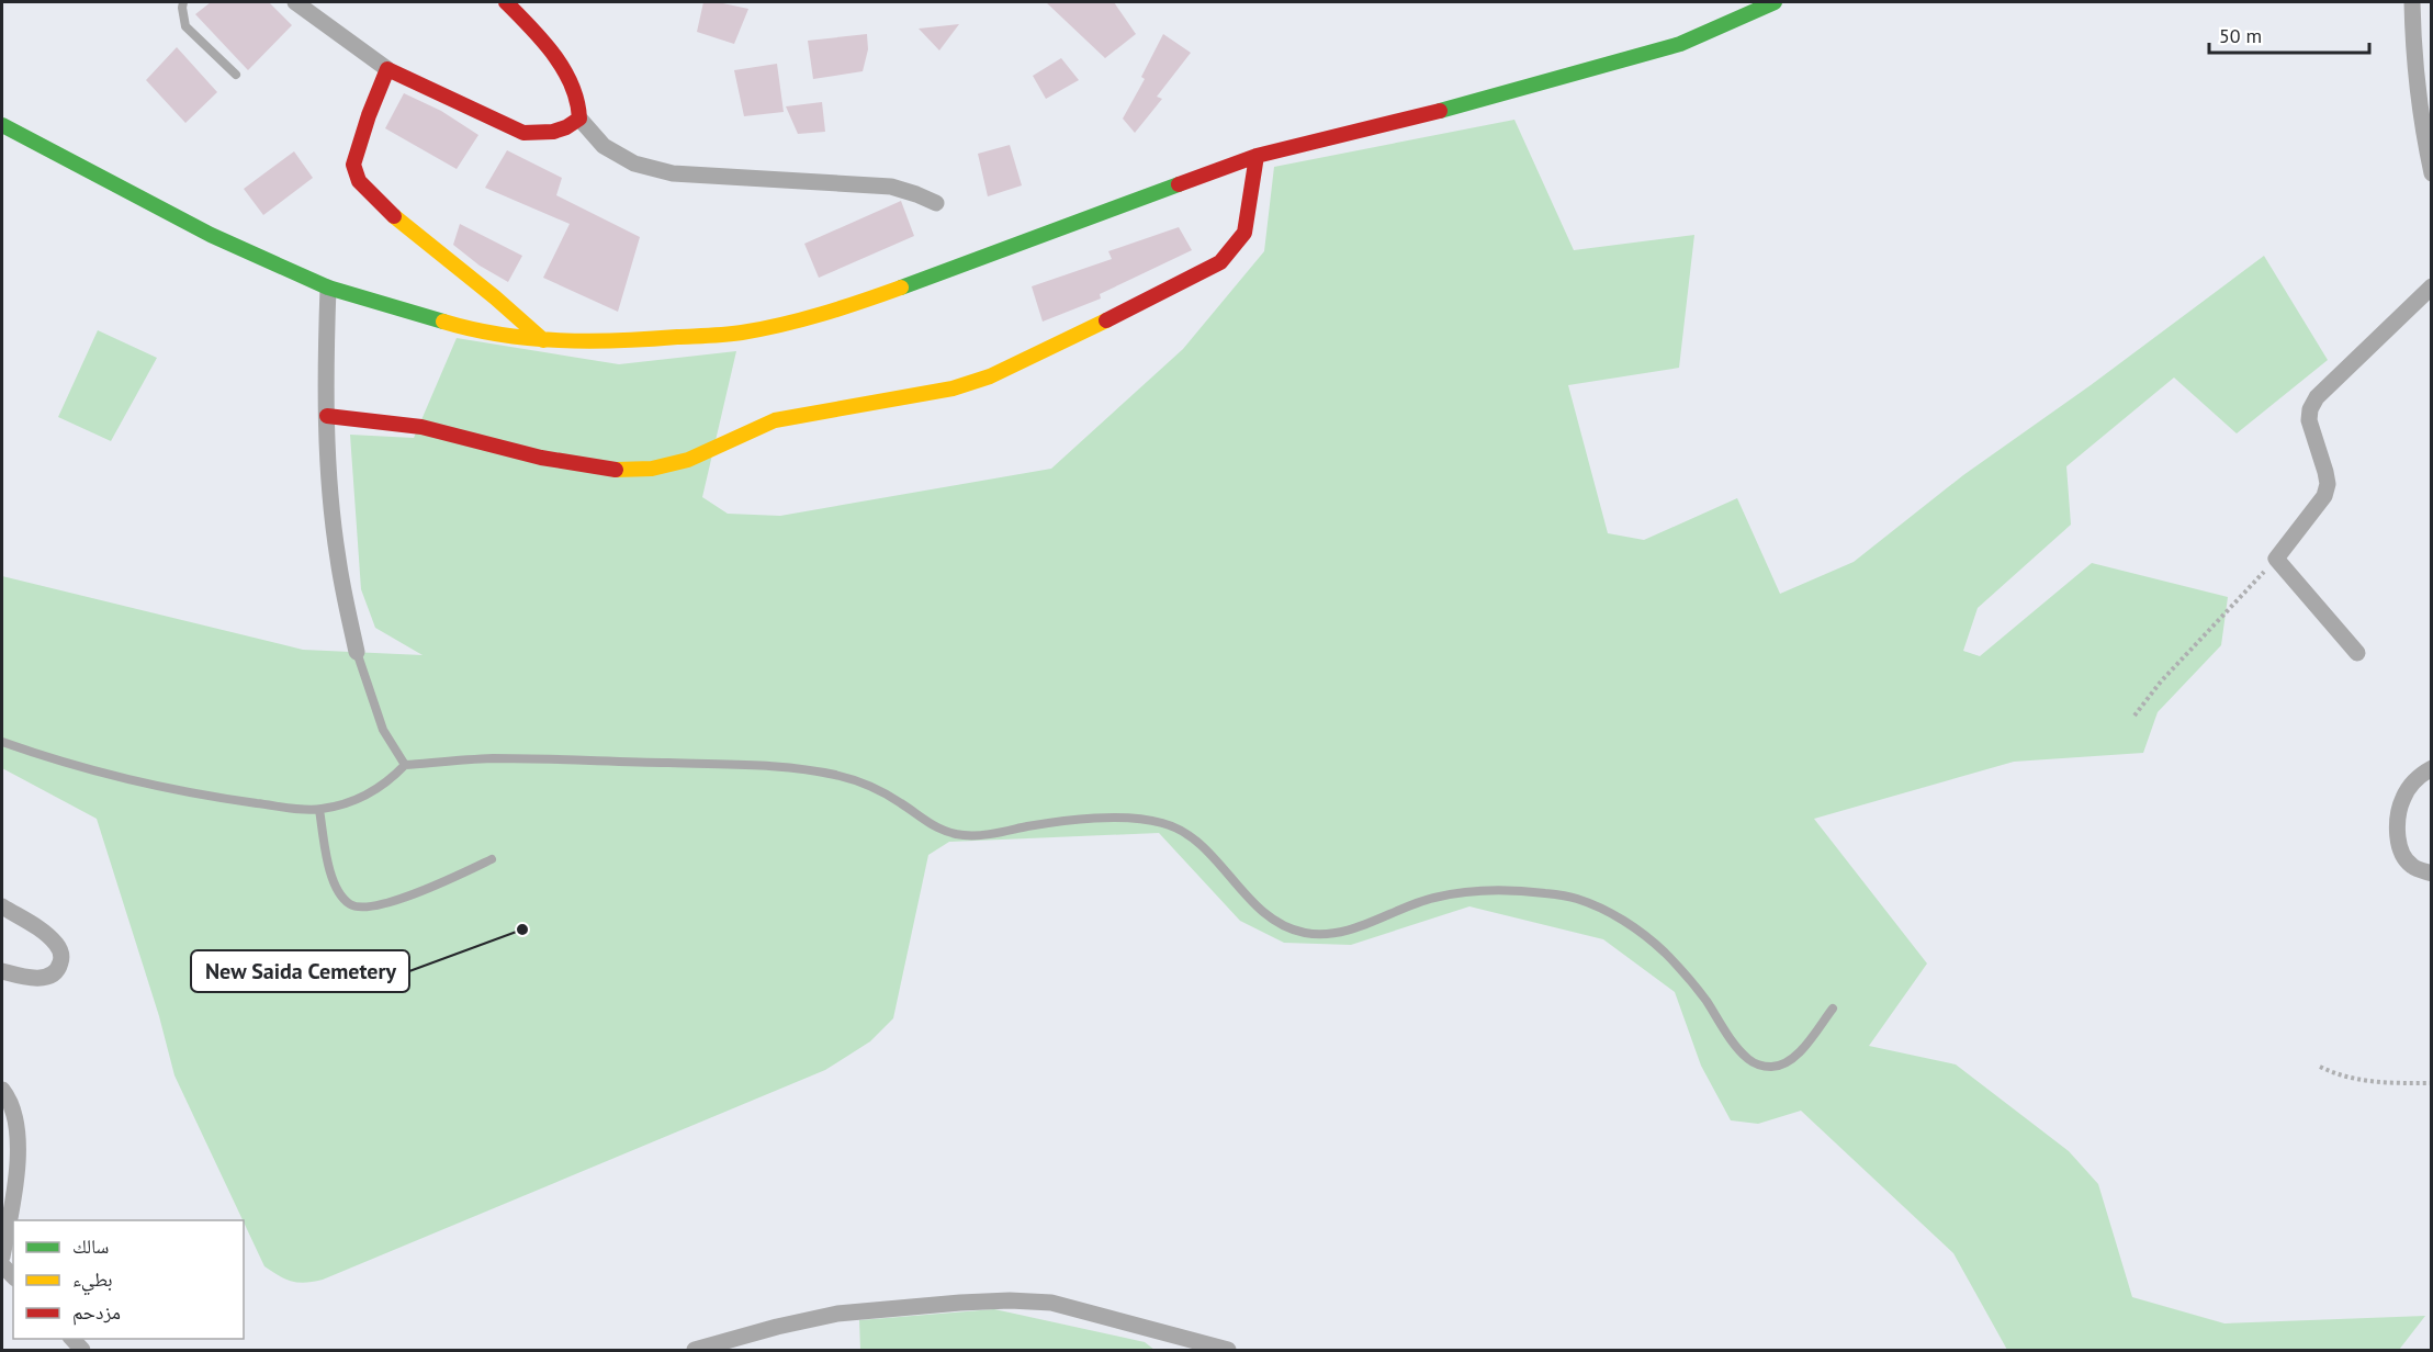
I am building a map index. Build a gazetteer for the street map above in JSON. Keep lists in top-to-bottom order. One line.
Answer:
{"places":["New Saida Cemetery"],"legend":["سالك","بطيء","مزدحم"],"scale_bar":"50 m"}
